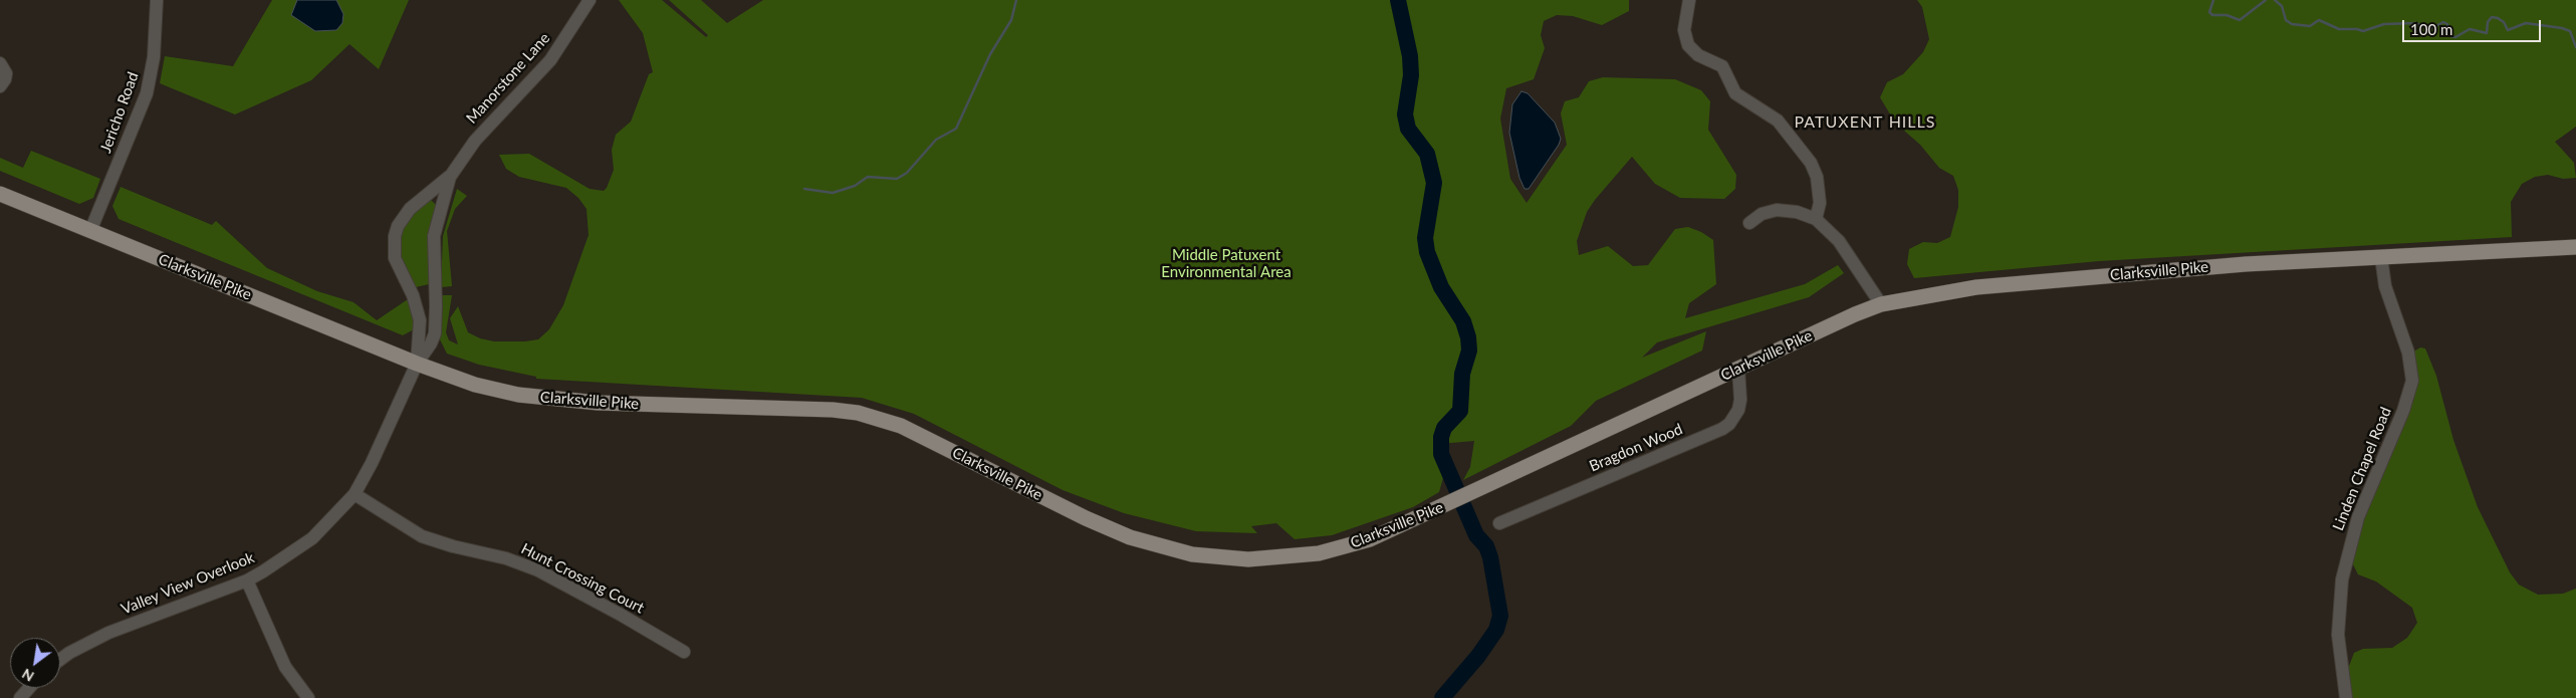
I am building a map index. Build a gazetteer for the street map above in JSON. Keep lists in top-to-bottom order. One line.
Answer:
{"streets":{"main road":["Clarksville Pike"],"street":["Manorstone Lane","Jericho Road","Bragdon Wood","Linden Chapel Road","Hunt Crossing Court","Valley View Overlook"]},"crossings":[["Manorstone Lane","Clarksville Pike"],["Manorstone Lane","Valley View Overlook"],["Jericho Road","Clarksville Pike"],["Clarksville Pike","Bragdon Wood"],["Clarksville Pike","Linden Chapel Road"],["Clarksville Pike","Valley View Overlook"],["Hunt Crossing Court","Valley View Overlook"]],"districts":["PATUXENT HILLS"],"parks":["Middle Patuxent Environmental Area"],"scale_bar":"100 m","north":"bottom left"}
